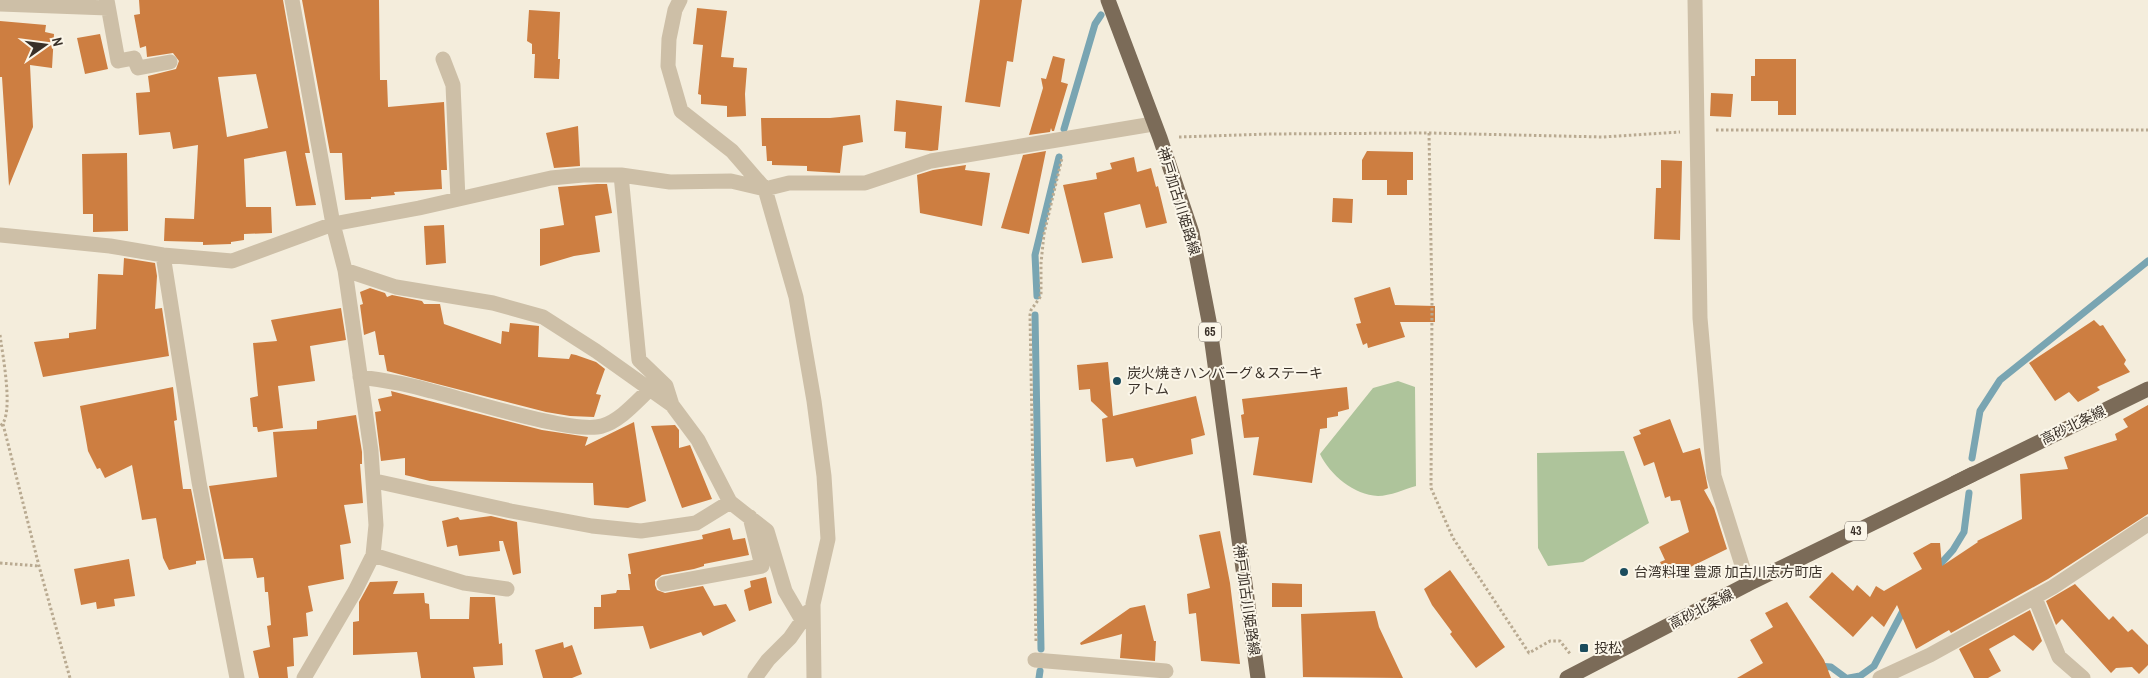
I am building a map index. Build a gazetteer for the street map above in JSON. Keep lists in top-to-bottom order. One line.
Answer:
{"streets":{"main road":["神戸加古川姫路線","65","高砂北条線","43"]},"places":{"other":["炭火焼きハンバーグ＆ステーキ アトム","台湾料理 豊源 加古川志方町店"],"transit":["投松"]},"north":"right"}
